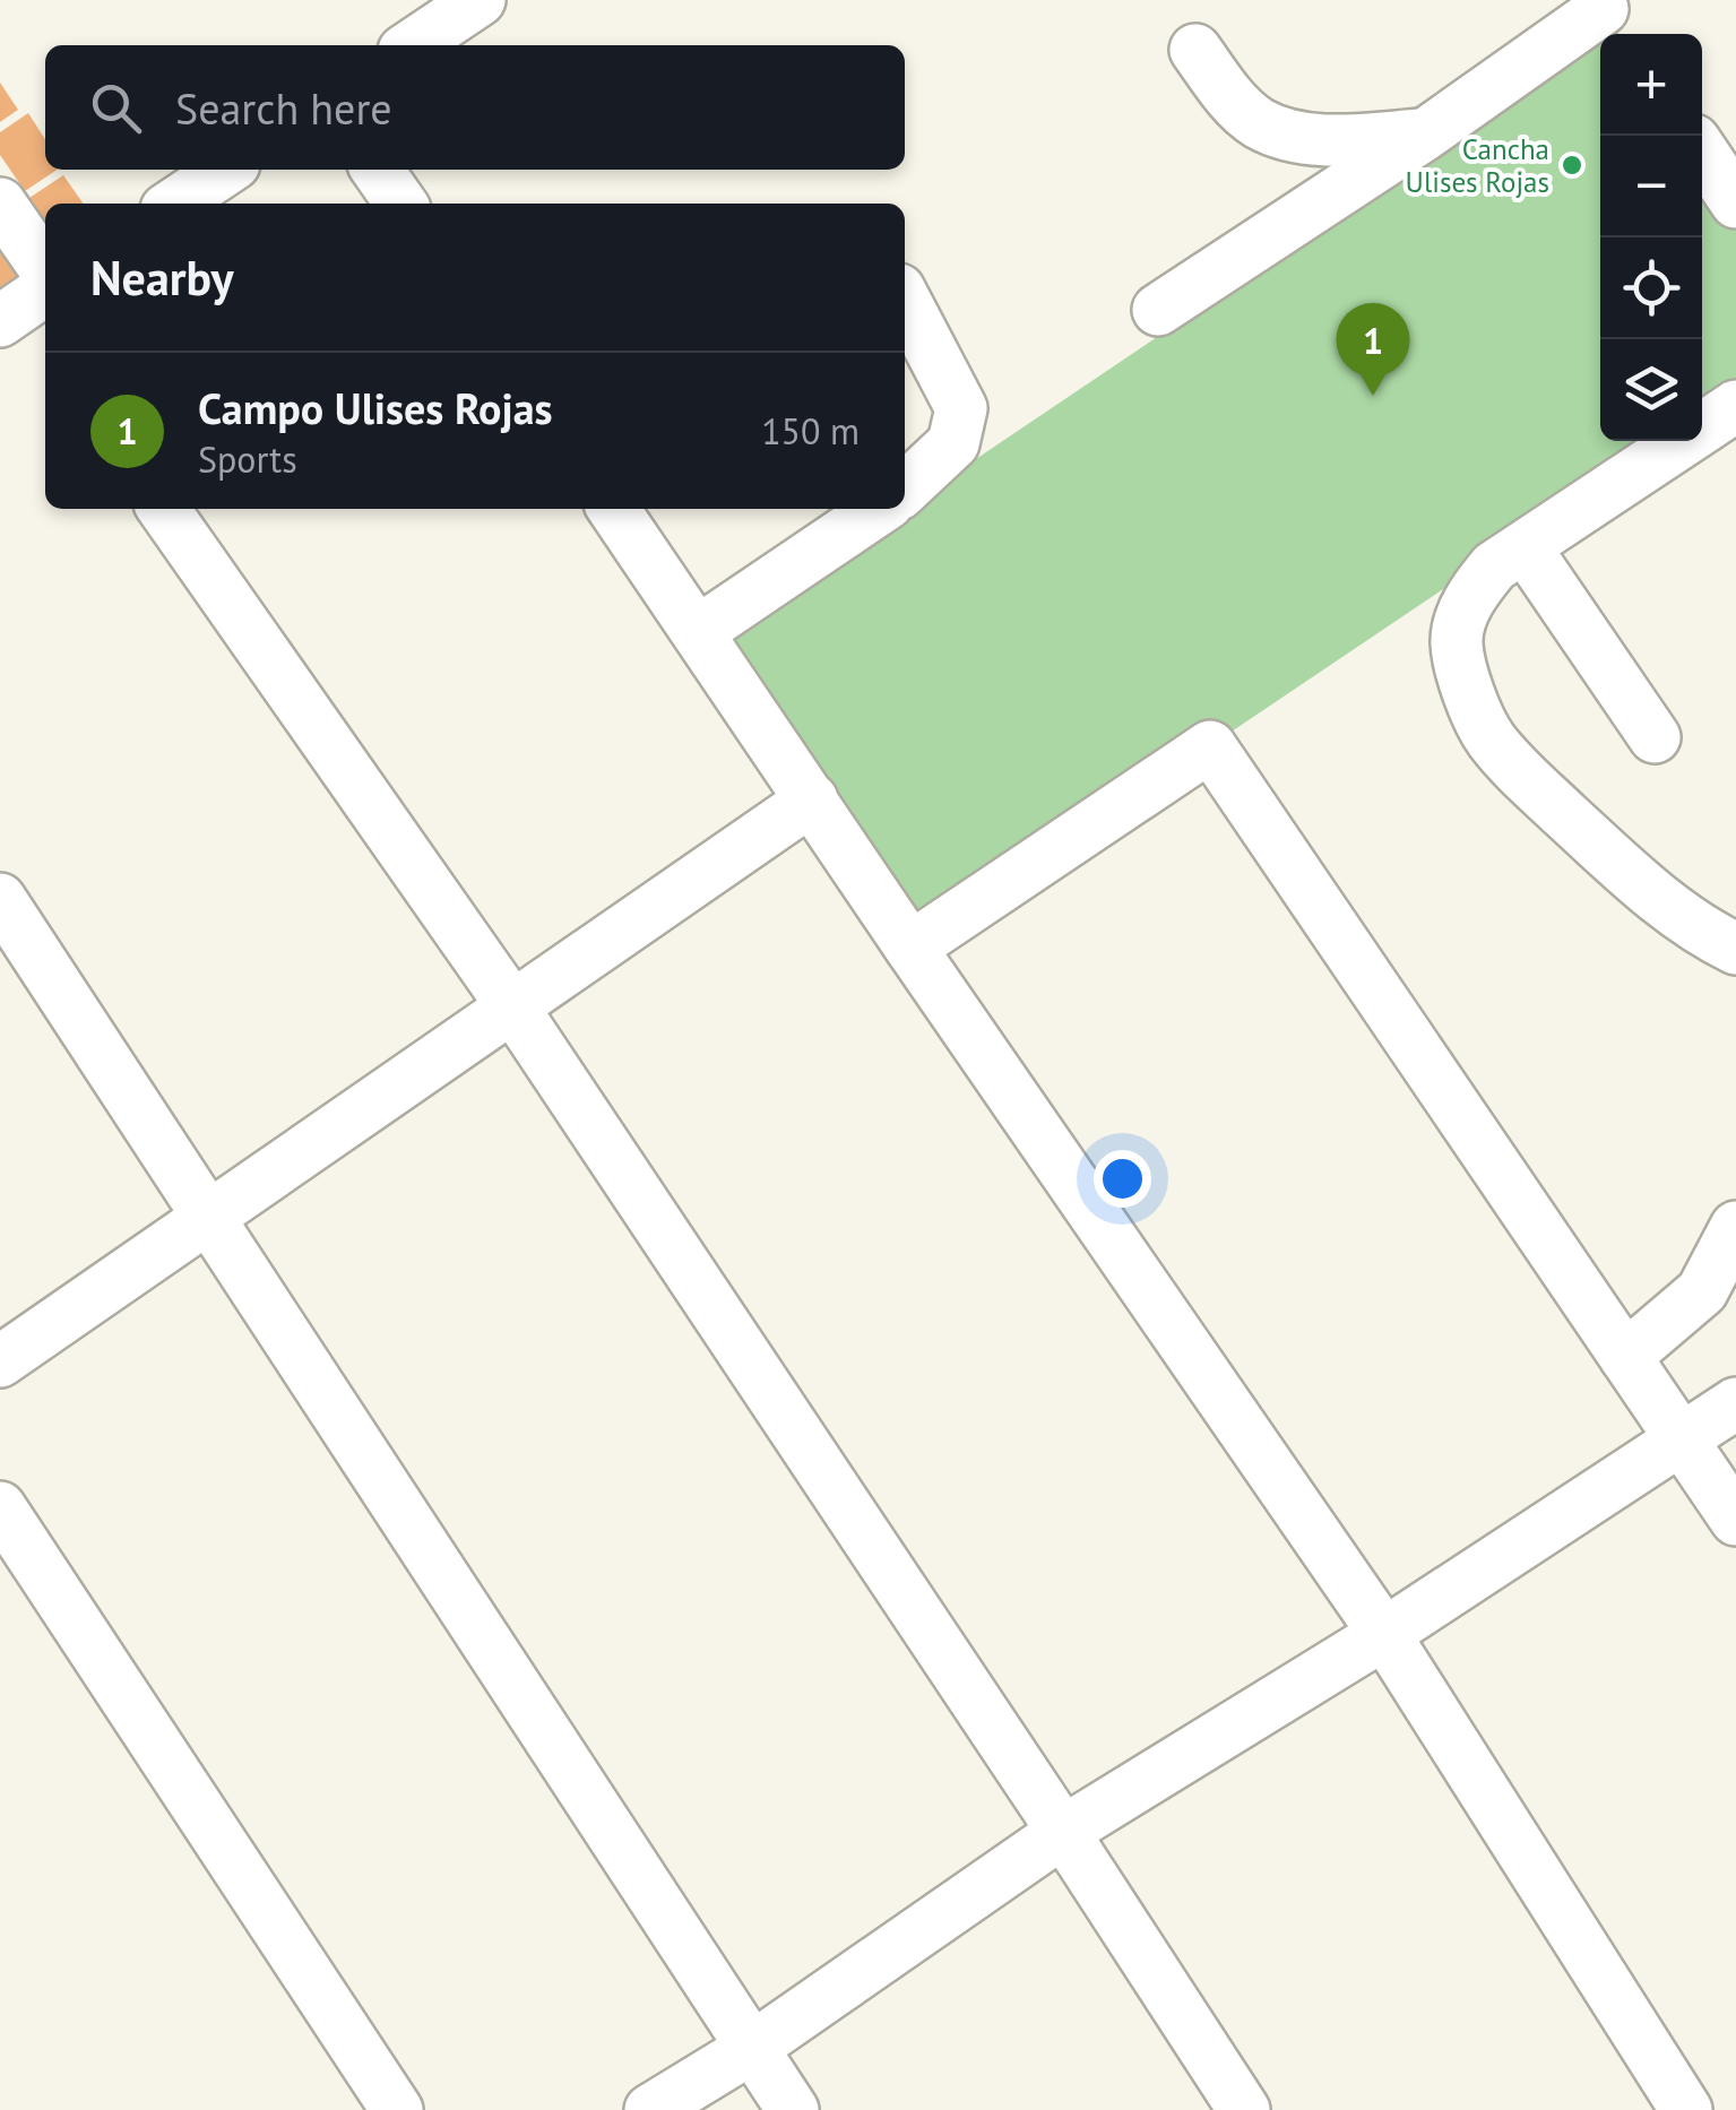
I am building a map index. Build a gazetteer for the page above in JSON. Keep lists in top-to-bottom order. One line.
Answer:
{"places":["Cancha Ulises Rojas"],"page":{"map_buttons":["+","−"],"search":"Search here","heading":"Nearby","pins":"1","list":[{"mark":"1","name":"Campo Ulises Rojas","note":"Sports","value":"150 m"}]}}
